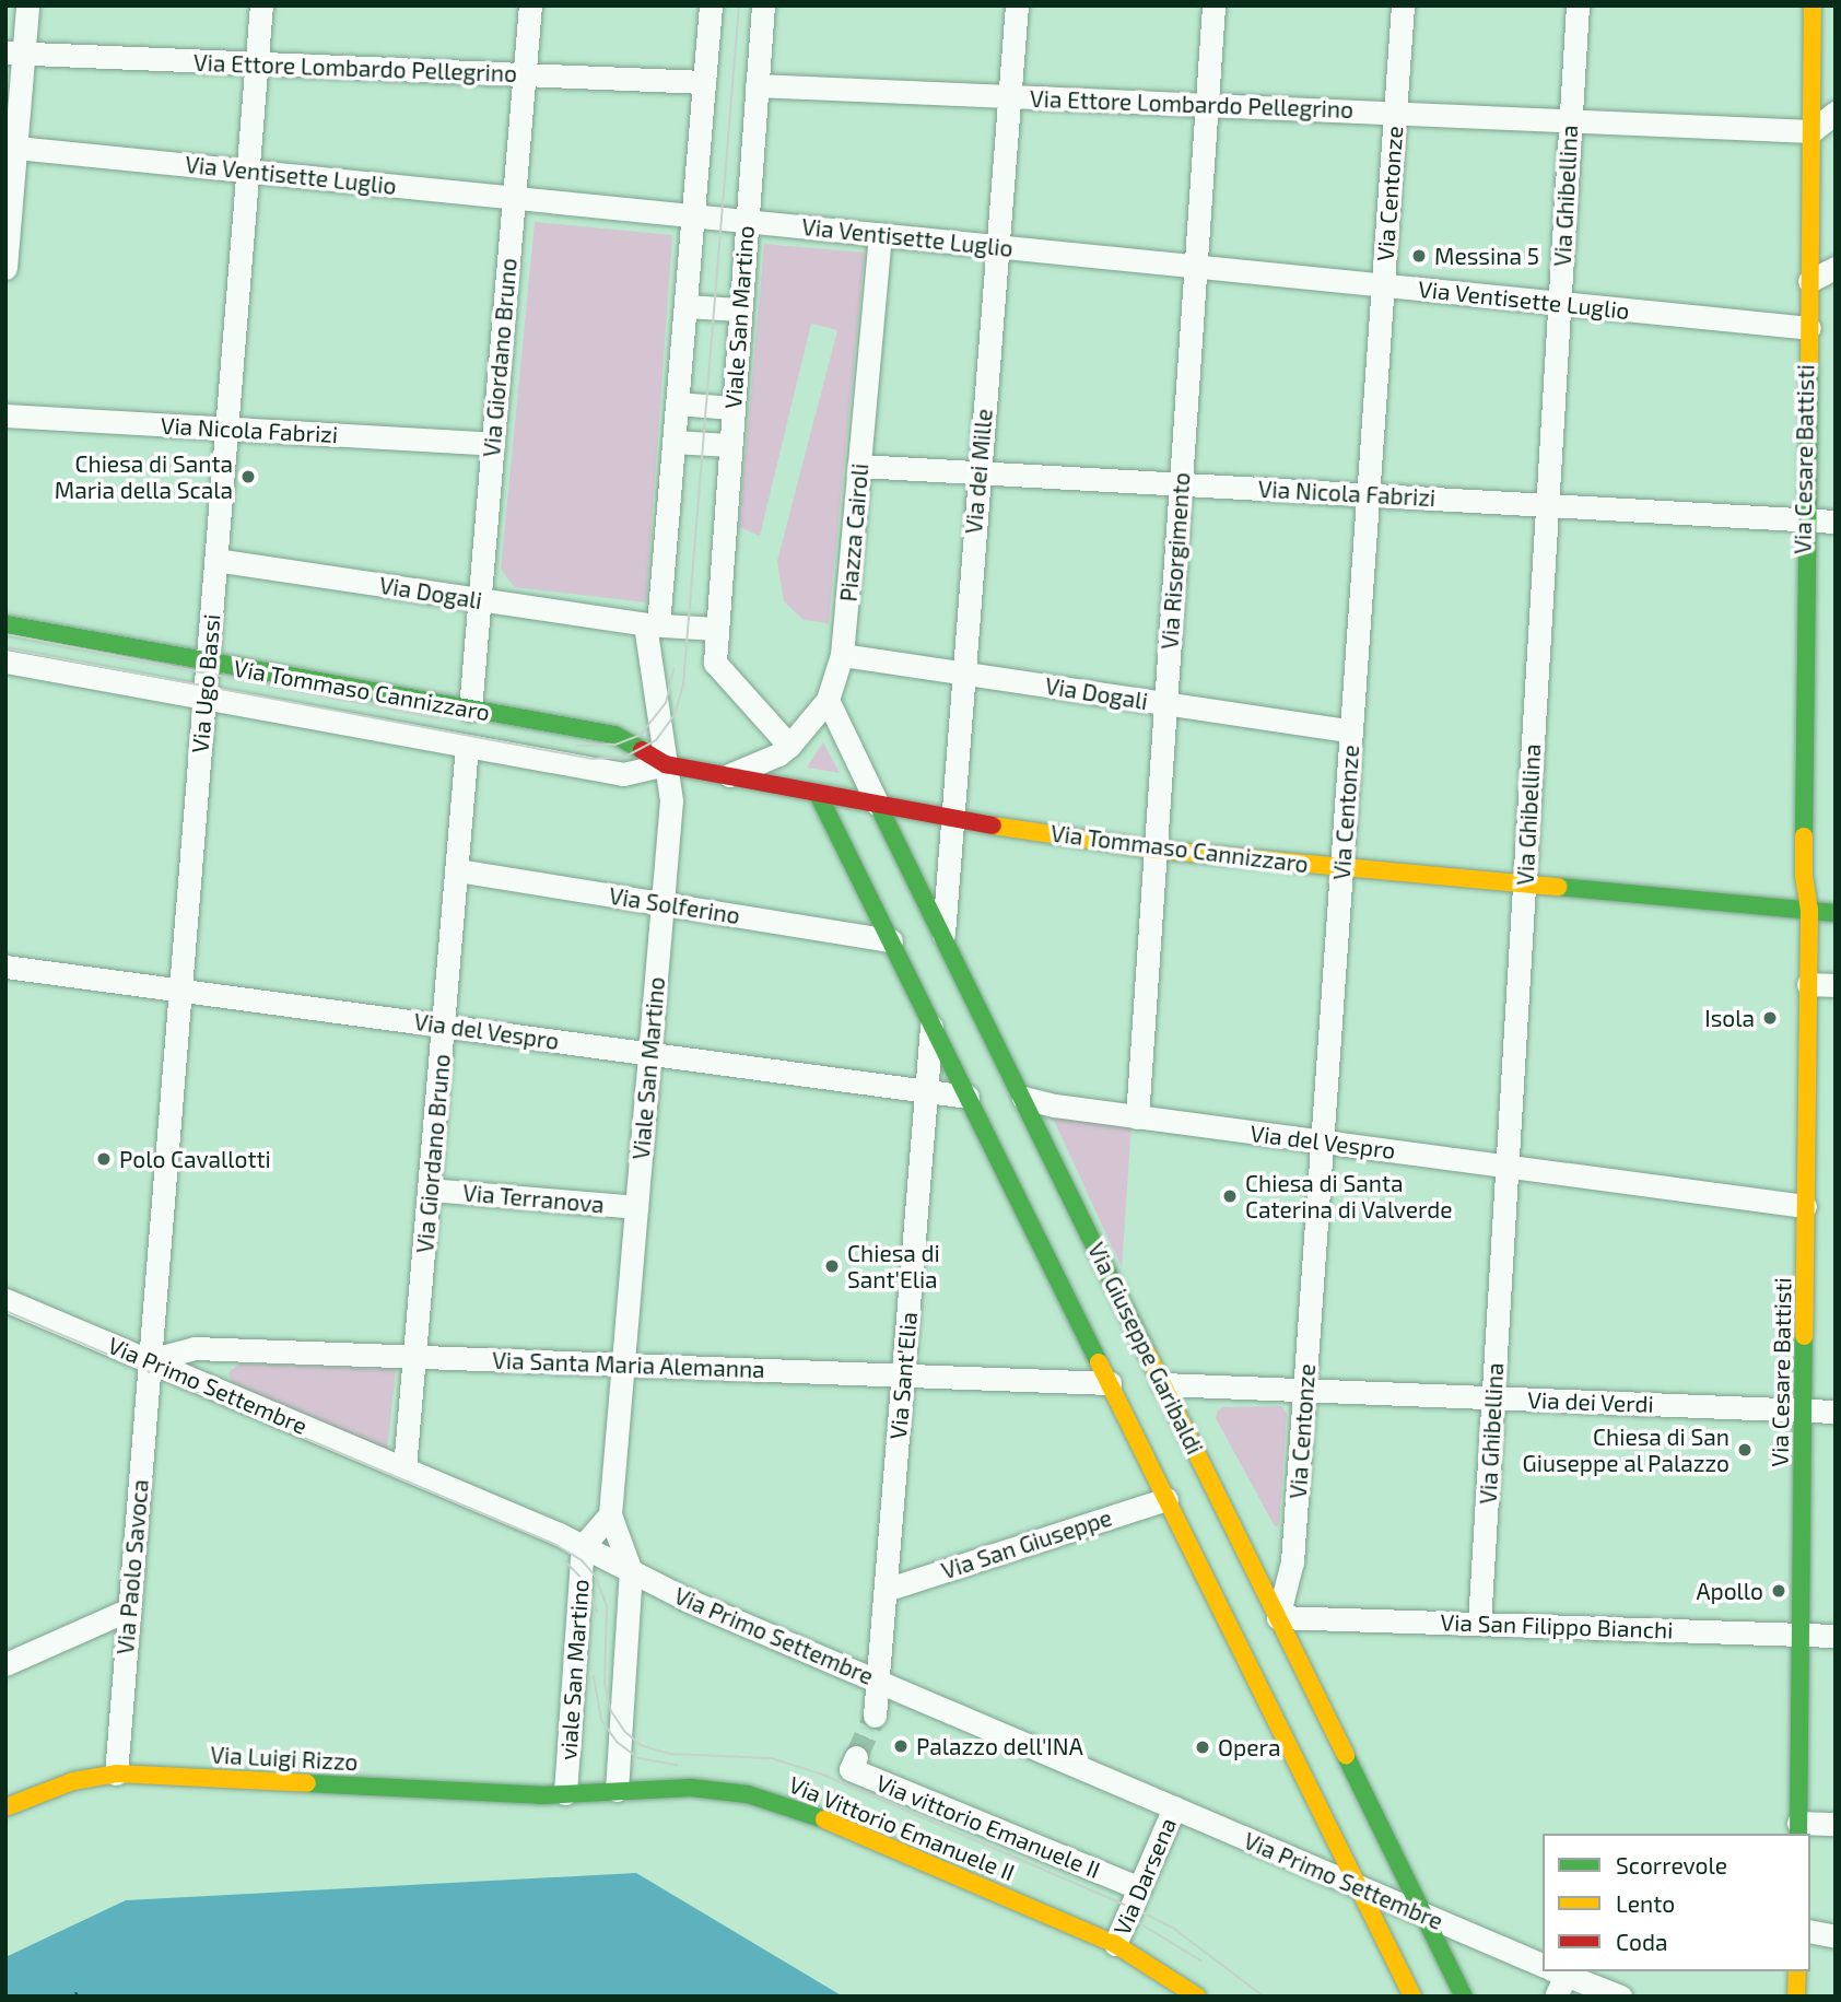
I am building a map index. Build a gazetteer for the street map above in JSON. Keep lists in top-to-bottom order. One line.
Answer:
{"streets":{"street":["Via Ettore Lombardo Pellegrino","Via Ventisette Luglio","Via Centonze","Via Ghibellina","Viale San Martino","Via Giordano Bruno","Via Nicola Fabrizi","Via Cesare Battisti","Via dei Mille","Piazza Cairoli","Via Risorgimento","Via Dogali","Via Ugo Bassi","Via Tommaso Cannizzaro","Via Solferino","Via del Vespro","Via Terranova","Via Giuseppe Garibaldi","Via Santa Maria Alemanna","Via Sant'Elia","Via Primo Settembre","Via dei Verdi","Via San Giuseppe","Via Paolo Savoca","Via San Filippo Bianchi","viale San Martino","Via Luigi Rizzo","Via vittorio Emanuele II","Via Vittorio Emanuele II","Via Darsena"]},"crossings":[["Via Ettore Lombardo Pellegrino","Via Centonze"],["Via Ettore Lombardo Pellegrino","Via Ghibellina"],["Via Ettore Lombardo Pellegrino","Viale San Martino"],["Via Ettore Lombardo Pellegrino","Via Giordano Bruno"],["Via Ettore Lombardo Pellegrino","Via Cesare Battisti"],["Via Ettore Lombardo Pellegrino","Via dei Mille"],["Via Ettore Lombardo Pellegrino","Via Risorgimento"],["Via Ettore Lombardo Pellegrino","Via Ugo Bassi"],["Via Ventisette Luglio","Via Centonze"],["Via Ventisette Luglio","Via Ghibellina"],["Via Ventisette Luglio","Viale San Martino"],["Via Ventisette Luglio","Via Giordano Bruno"],["Via Ventisette Luglio","Via Cesare Battisti"],["Via Ventisette Luglio","Via dei Mille"],["Via Ventisette Luglio","Piazza Cairoli"],["Via Ventisette Luglio","Via Risorgimento"],["Via Ventisette Luglio","Via Ugo Bassi"],["Via Centonze","Via Nicola Fabrizi"],["Via Centonze","Via Dogali"],["Via Centonze","Via Tommaso Cannizzaro"],["Via Centonze","Via del Vespro"],["Via Centonze","Via Giuseppe Garibaldi"],["Via Centonze","Via dei Verdi"],["Via Centonze","Via San Filippo Bianchi"],["Via Ghibellina","Via Nicola Fabrizi"],["Via Ghibellina","Via Tommaso Cannizzaro"],["Via Ghibellina","Via del Vespro"],["Via Ghibellina","Via dei Verdi"],["Via Ghibellina","Via San Filippo Bianchi"],["Viale San Martino","Piazza Cairoli"],["Viale San Martino","Via Dogali"],["Viale San Martino","Via Tommaso Cannizzaro"],["Viale San Martino","Via Solferino"],["Viale San Martino","Via del Vespro"],["Viale San Martino","Via Terranova"],["Viale San Martino","Via Santa Maria Alemanna"],["Via Giordano Bruno","Via Nicola Fabrizi"],["Via Giordano Bruno","Via Dogali"],["Via Giordano Bruno","Via Tommaso Cannizzaro"],["Via Giordano Bruno","Via Solferino"],["Via Giordano Bruno","Via del Vespro"],["Via Giordano Bruno","Via Terranova"],["Via Giordano Bruno","Via Santa Maria Alemanna"],["Via Giordano Bruno","Via Primo Settembre"],["Via Nicola Fabrizi","Via Cesare Battisti"],["Via Nicola Fabrizi","Via dei Mille"],["Via Nicola Fabrizi","Piazza Cairoli"],["Via Nicola Fabrizi","Via Risorgimento"],["Via Nicola Fabrizi","Via Ugo Bassi"],["Via Cesare Battisti","Via Tommaso Cannizzaro"],["Via Cesare Battisti","Via del Vespro"],["Via Cesare Battisti","Via dei Verdi"],["Via Cesare Battisti","Via San Filippo Bianchi"],["Via dei Mille","Via Dogali"],["Via dei Mille","Via Tommaso Cannizzaro"],["Via dei Mille","Via Giuseppe Garibaldi"],["Piazza Cairoli","Via Dogali"],["Piazza Cairoli","Via Tommaso Cannizzaro"],["Piazza Cairoli","Via Giuseppe Garibaldi"],["Via Risorgimento","Via Dogali"],["Via Risorgimento","Via Tommaso Cannizzaro"],["Via Risorgimento","Via del Vespro"],["Via Dogali","Via Ugo Bassi"],["Via Ugo Bassi","Via Tommaso Cannizzaro"],["Via Ugo Bassi","Via del Vespro"],["Via Ugo Bassi","Via Santa Maria Alemanna"],["Via Ugo Bassi","Via Primo Settembre"],["Via Ugo Bassi","Via Paolo Savoca"],["Via Tommaso Cannizzaro","Via Giuseppe Garibaldi"],["Via Solferino","Via Giuseppe Garibaldi"],["Via del Vespro","Via Giuseppe Garibaldi"],["Via del Vespro","Via Sant'Elia"],["Via Giuseppe Garibaldi","Via Santa Maria Alemanna"],["Via Giuseppe Garibaldi","Via Sant'Elia"],["Via Giuseppe Garibaldi","Via Primo Settembre"],["Via Giuseppe Garibaldi","Via dei Verdi"],["Via Giuseppe Garibaldi","Via San Giuseppe"],["Via Giuseppe Garibaldi","Via San Filippo Bianchi"],["Via Santa Maria Alemanna","Via Sant'Elia"],["Via Santa Maria Alemanna","Via Primo Settembre"],["Via Santa Maria Alemanna","Via Paolo Savoca"],["Via Sant'Elia","Via Primo Settembre"],["Via Sant'Elia","Via San Giuseppe"],["Via Primo Settembre","Via Paolo Savoca"],["Via Primo Settembre","viale San Martino"],["Via Primo Settembre","Via Darsena"],["Via Paolo Savoca","Via Luigi Rizzo"],["viale San Martino","Via Luigi Rizzo"],["viale San Martino","Via Vittorio Emanuele II"],["Via Luigi Rizzo","Via Vittorio Emanuele II"],["Via vittorio Emanuele II","Via Darsena"],["Via Vittorio Emanuele II","Via Darsena"]],"places":["Messina 5","Chiesa di Santa Maria della Scala","Isola","Polo Cavallotti","Chiesa di Santa Caterina di Valverde","Chiesa di Sant'Elia","Chiesa di San Giuseppe al Palazzo","Apollo","Palazzo dell'INA","Opera"],"legend":["Scorrevole","Lento","Coda"]}
